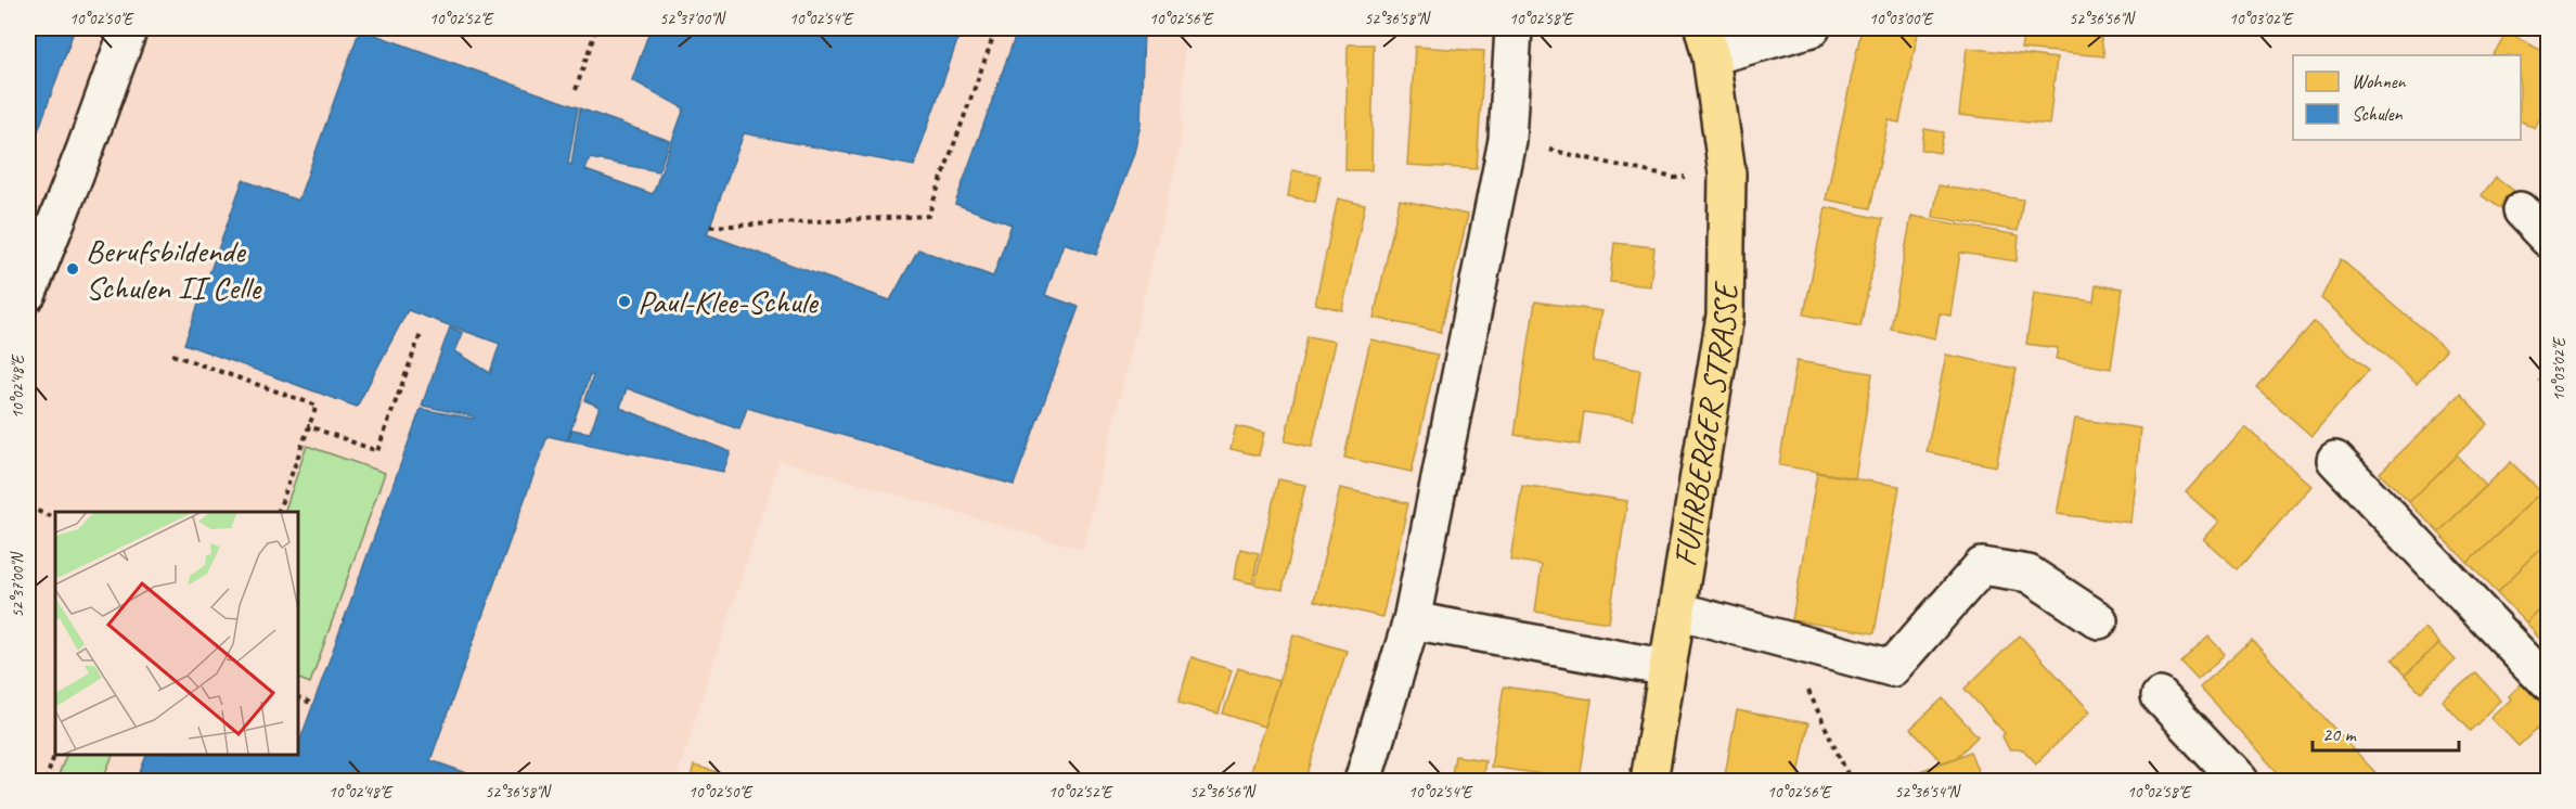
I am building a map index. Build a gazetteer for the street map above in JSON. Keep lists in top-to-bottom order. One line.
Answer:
{"streets":{"main road":["FUHRBERGER STRASSE"]},"places":["Berufsbildende Schulen II Celle","Paul-Klee-Schule"],"legend":["Wohnen","Schulen"],"scale_bar":"20 m","coordinates":["10°02'50\"E","10°02'52\"E","52°37'00\"N","10°02'54\"E","10°02'56\"E","52°36'58\"N","10°02'58\"E","10°03'00\"E","52°36'56\"N","10°03'02\"E","10°02'48\"E","52°36'54\"N"]}
